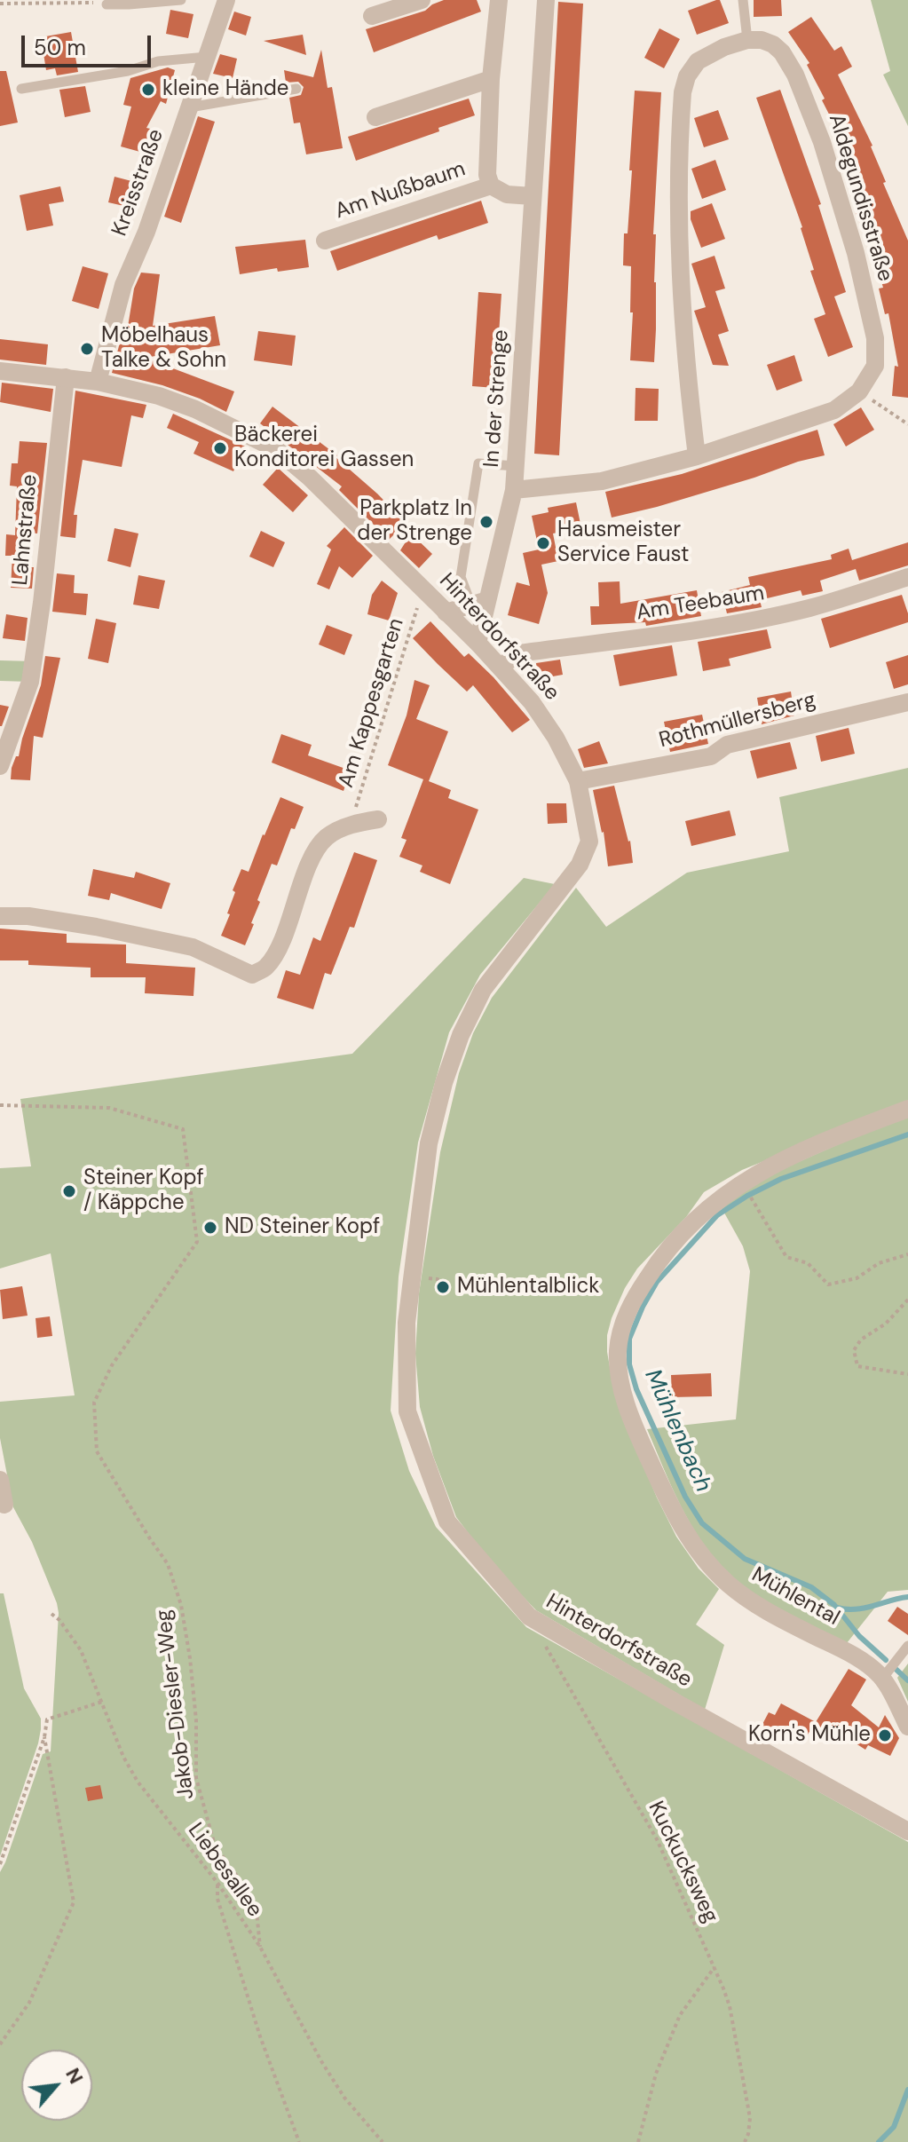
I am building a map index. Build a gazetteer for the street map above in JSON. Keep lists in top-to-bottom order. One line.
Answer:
{"streets":{"street":["Kreisstraße","Am Nußbaum","Aldegundisstraße","In der Strenge","Lahnstraße","Am Teebaum","Hinterdorfstraße","Rothmüllersberg","Mühlental"],"path":["Am Kappesgarten","Jakob-Diesler-Weg","Kuckucksweg","Liebesallee"]},"crossings":[["Kreisstraße","Hinterdorfstraße"],["Aldegundisstraße","In der Strenge"],["In der Strenge","Hinterdorfstraße"],["Lahnstraße","Hinterdorfstraße"],["Am Teebaum","Hinterdorfstraße"],["Hinterdorfstraße","Am Kappesgarten"],["Hinterdorfstraße","Rothmüllersberg"],["Hinterdorfstraße","Kuckucksweg"],["Jakob-Diesler-Weg","Liebesallee"]],"water":["Mühlenbach"],"places":["kleine Hände","Möbelhaus Talke & Sohn","Bäckerei Konditorei Gassen","Parkplatz In der Strenge","Hausmeister Service Faust","Steiner Kopf / Käppche","ND Steiner Kopf","Mühlentalblick","Korn's Mühle"],"scale_bar":"50 m","north":"top right"}
